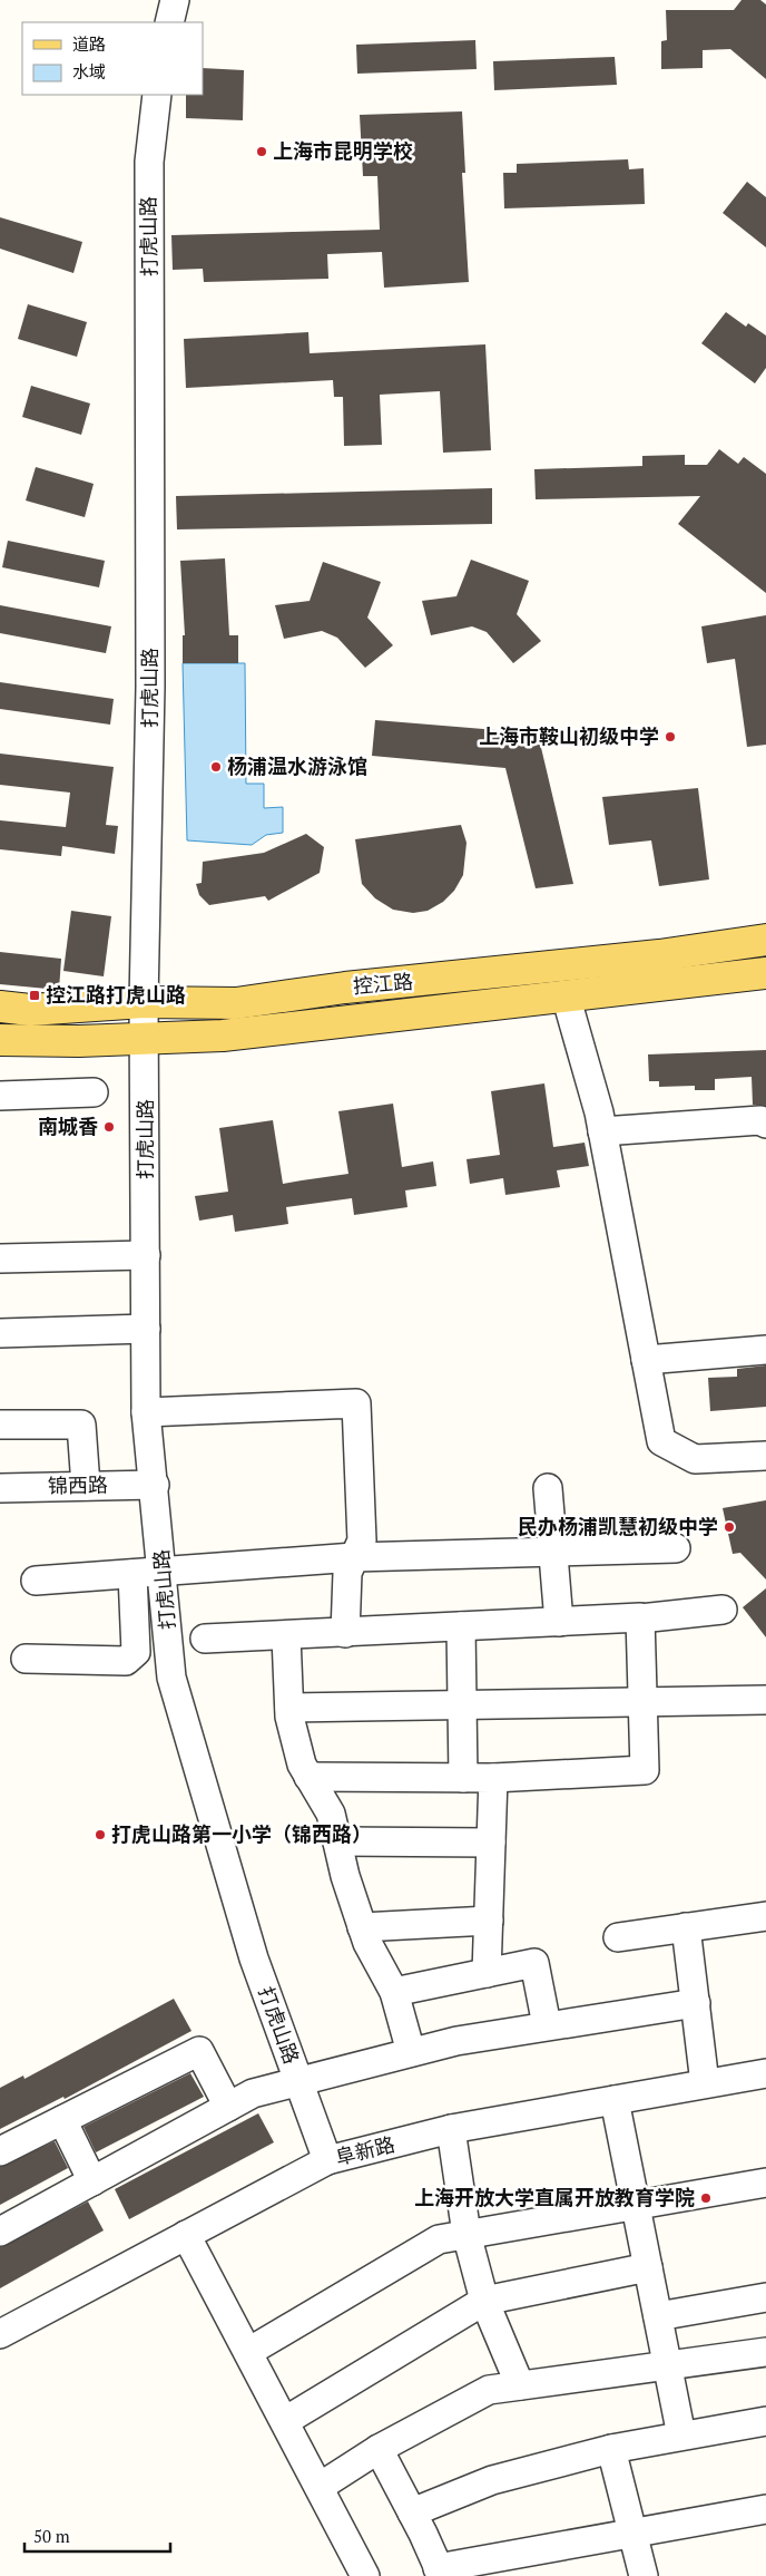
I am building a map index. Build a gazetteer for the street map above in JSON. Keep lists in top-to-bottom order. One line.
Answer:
{"streets":{"main road":["控江路"],"street":["打虎山路","锦西路","阜新路"]},"crossings":[["打虎山路","控江路"],["打虎山路","锦西路"],["打虎山路","阜新路"]],"places":{"other":["上海市昆明学校","上海市鞍山初级中学","杨浦温水游泳馆","南城香","民办杨浦凯慧初级中学","打虎山路第一小学（锦西路）","上海开放大学直属开放教育学院"],"transit":["控江路打虎山路"]},"legend":["道路","水域"],"scale_bar":"50 m"}
